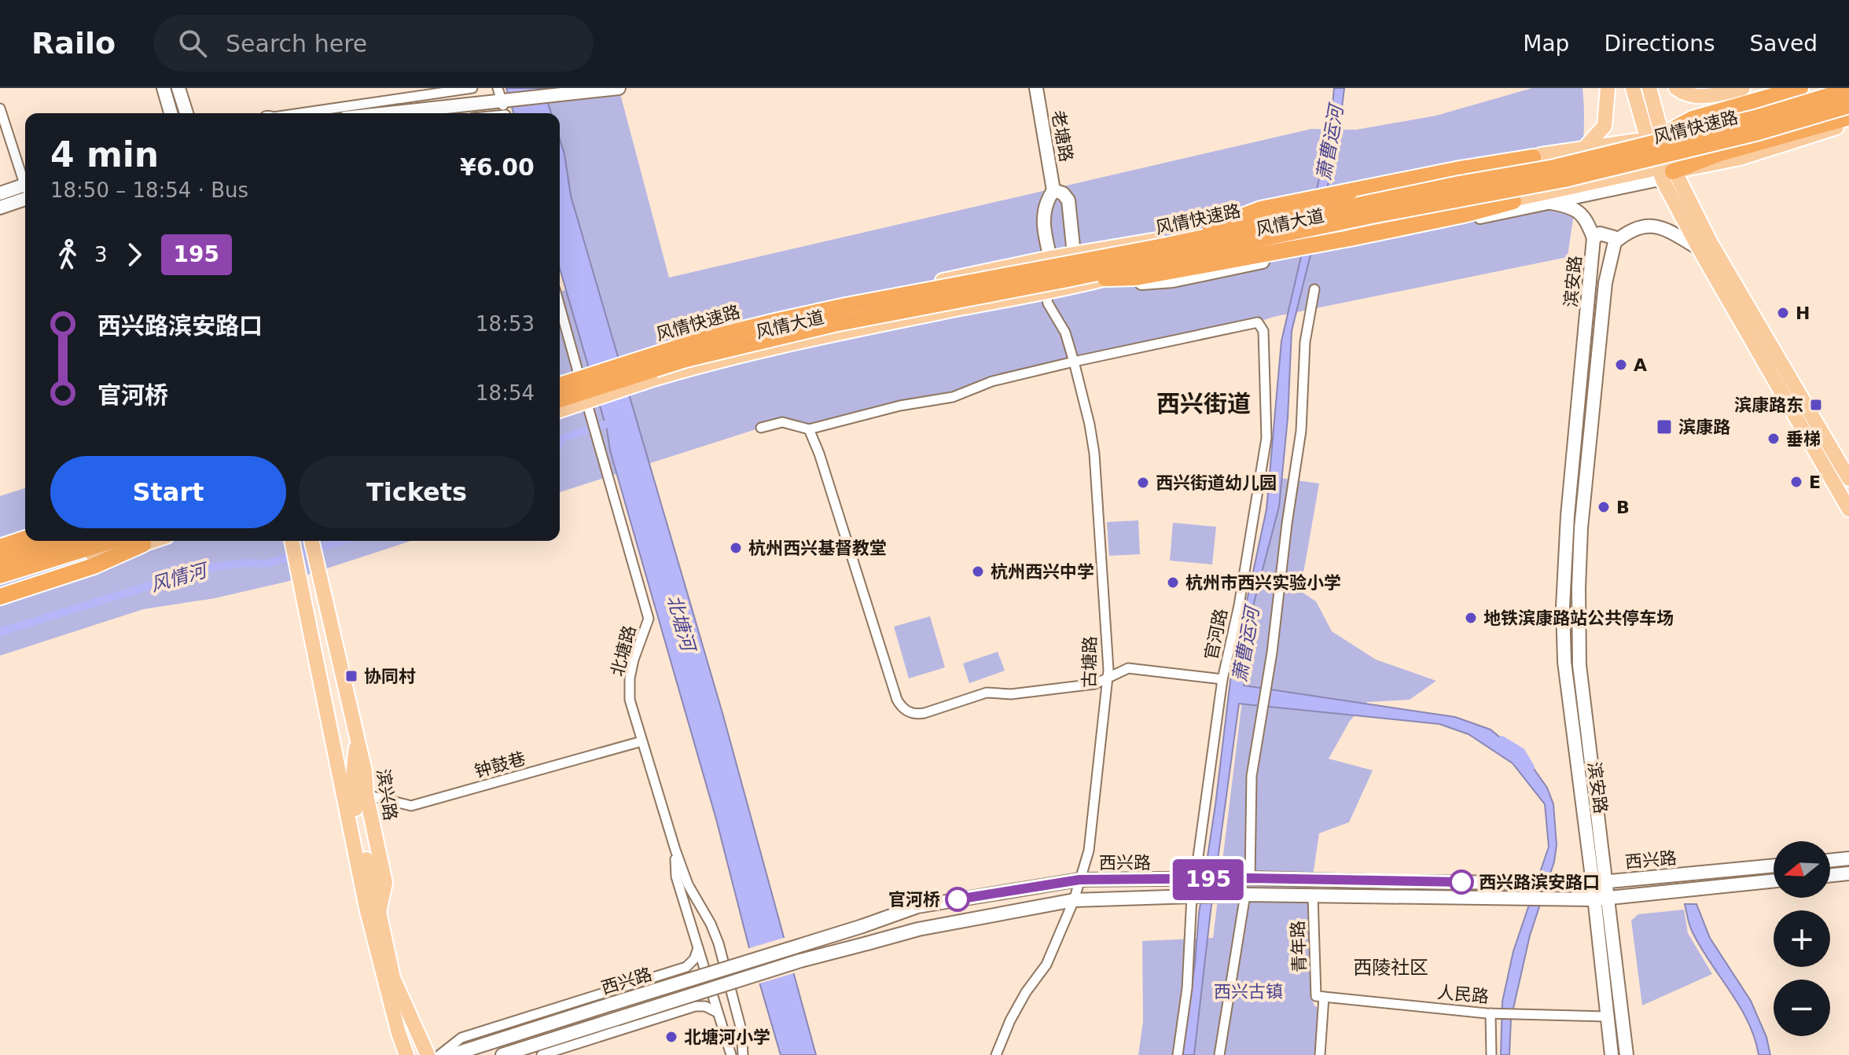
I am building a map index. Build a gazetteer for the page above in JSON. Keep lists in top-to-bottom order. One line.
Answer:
{"streets":{"highway":["风情快速路"],"main road":["老塘路","风情大道","滨安路","滨兴路","西兴路"],"street":["官河路","北塘路","古塘路","钟鼓巷","青年路","人民路"]},"crossings":[["风情快速路","风情大道"],["老塘路","风情大道"],["风情大道","古塘路"],["滨安路","西兴路"],["滨安路","人民路"],["官河路","古塘路"],["官河路","西兴路"],["北塘路","钟鼓巷"],["北塘路","西兴路"],["古塘路","西兴路"],["钟鼓巷","滨兴路"],["西兴路","青年路"],["青年路","人民路"]],"districts":["西兴街道","西陵社区"],"water":["萧曹运河","风情河","北塘河"],"parks":["西兴古镇"],"places":{"other":["H","A","垂梯","E","西兴街道幼儿园","B","杭州西兴基督教堂","杭州西兴中学","杭州市西兴实验小学","地铁滨康路站公共停车场","西兴路滨安路口","官河桥","北塘河小学"],"transit":["滨康路东","滨康路","协同村"]},"lines":["bus line 195"],"north":"left","page":{"header":"Railo","search":"Search here","nav":["Map","Directions","Saved"],"on_map":"195","heading":["4 min","18:50 – 18:54 · Bus","¥6.00"],"legs":["3","195"],"list":[{"name":"西兴路滨安路口","value":"18:53"},{"name":"官河桥","value":"18:54"}],"buttons":["Start","Tickets"],"map_buttons":["+","−"]}}
